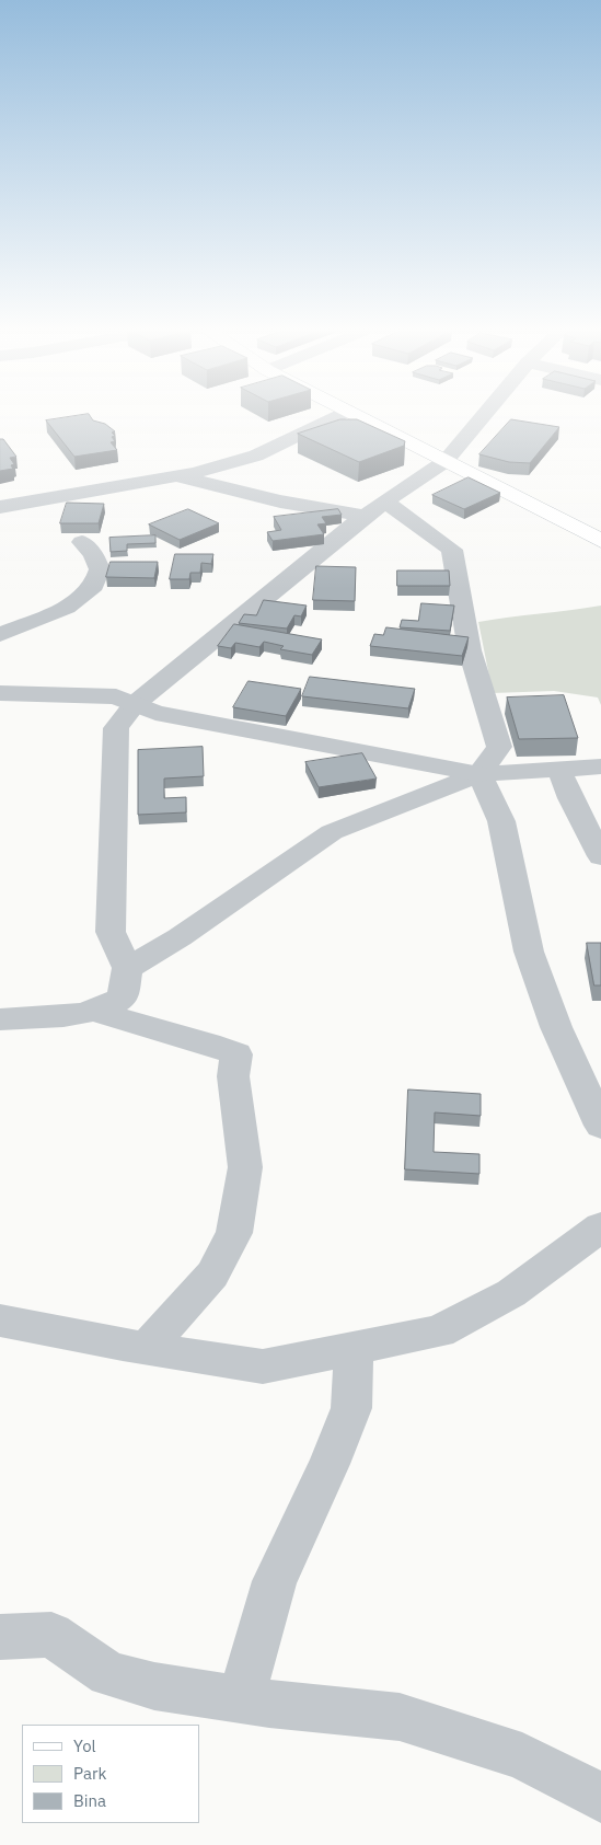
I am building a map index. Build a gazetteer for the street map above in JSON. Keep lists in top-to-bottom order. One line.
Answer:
{"legend":["Yol","Park","Bina"]}
